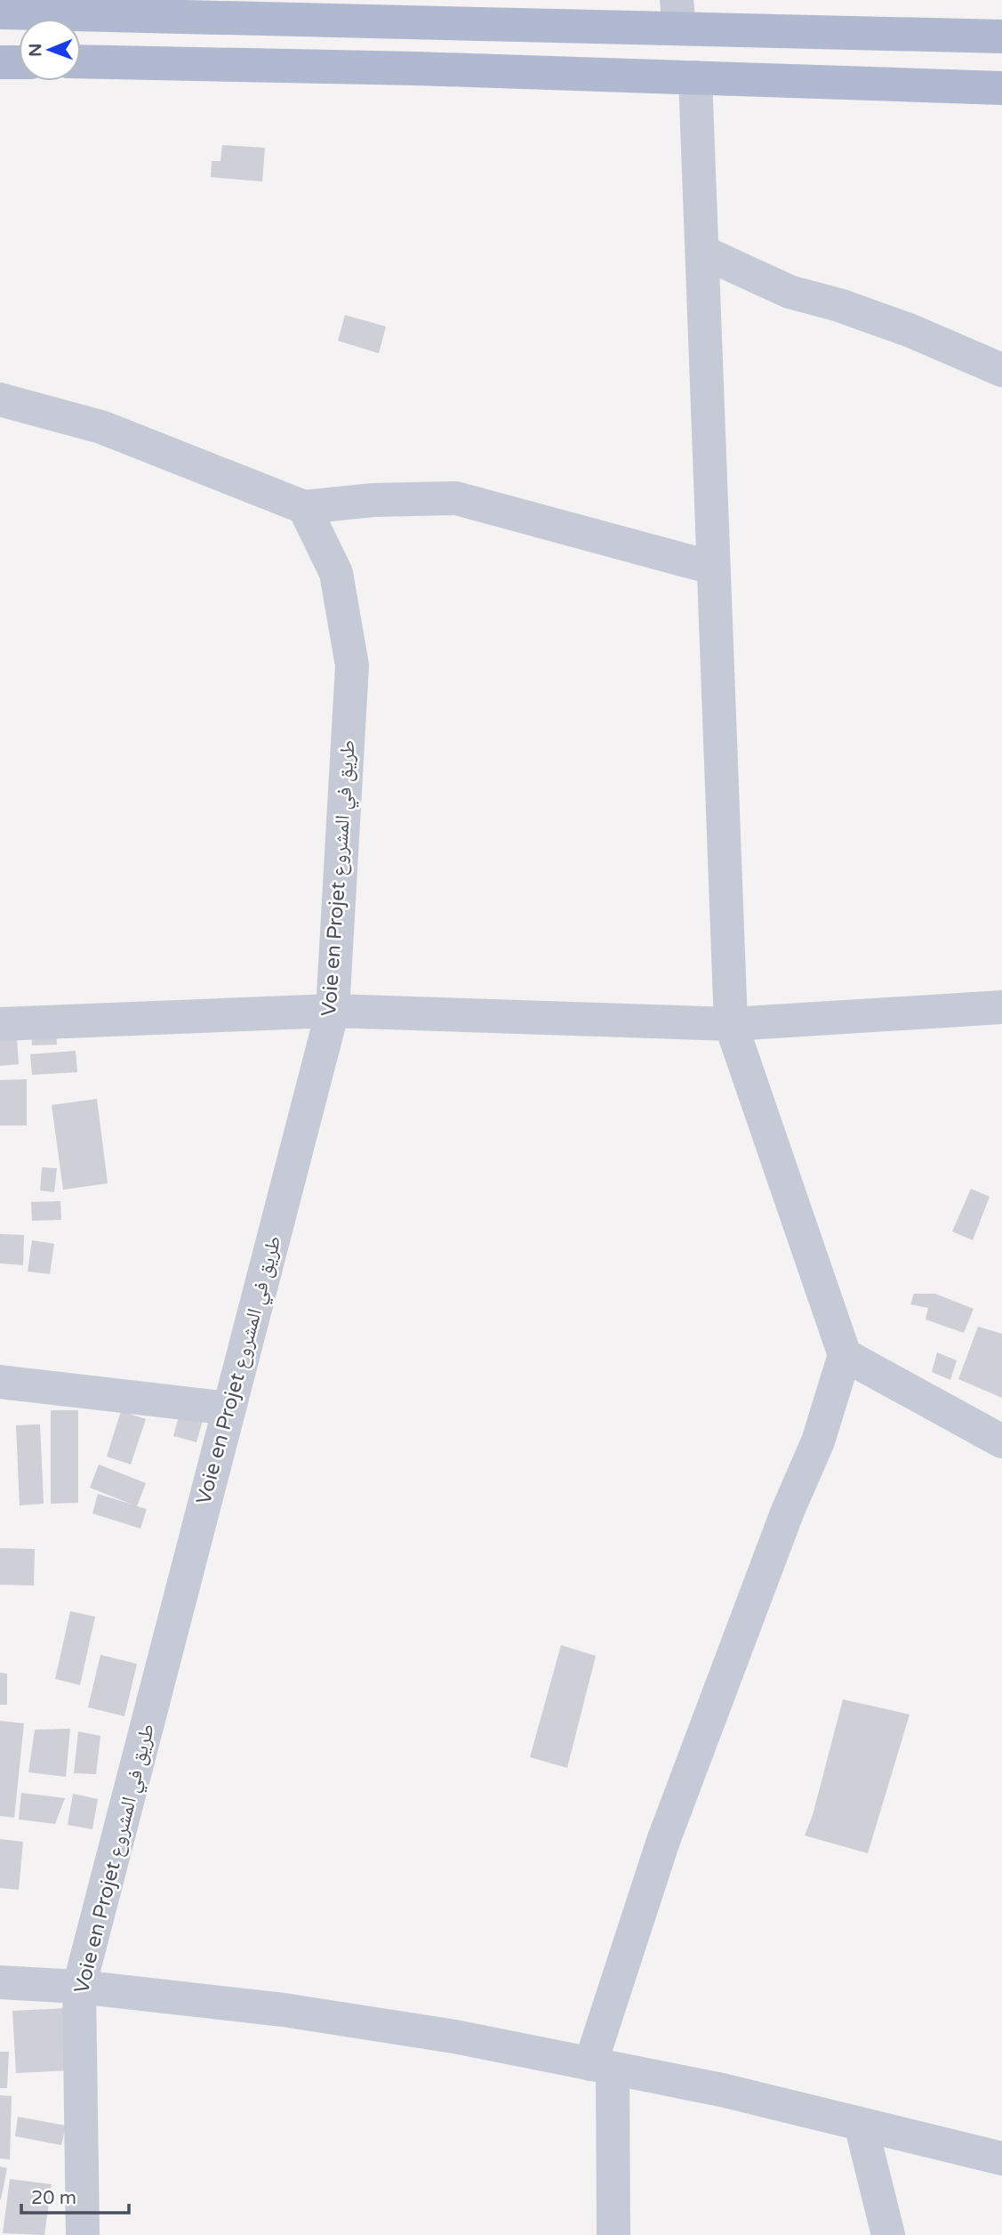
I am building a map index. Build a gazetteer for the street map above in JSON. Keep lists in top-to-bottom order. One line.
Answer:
{"streets":{"street":["Voie en Projet طريق في المشروع"]},"scale_bar":"20 m","north":"left"}
